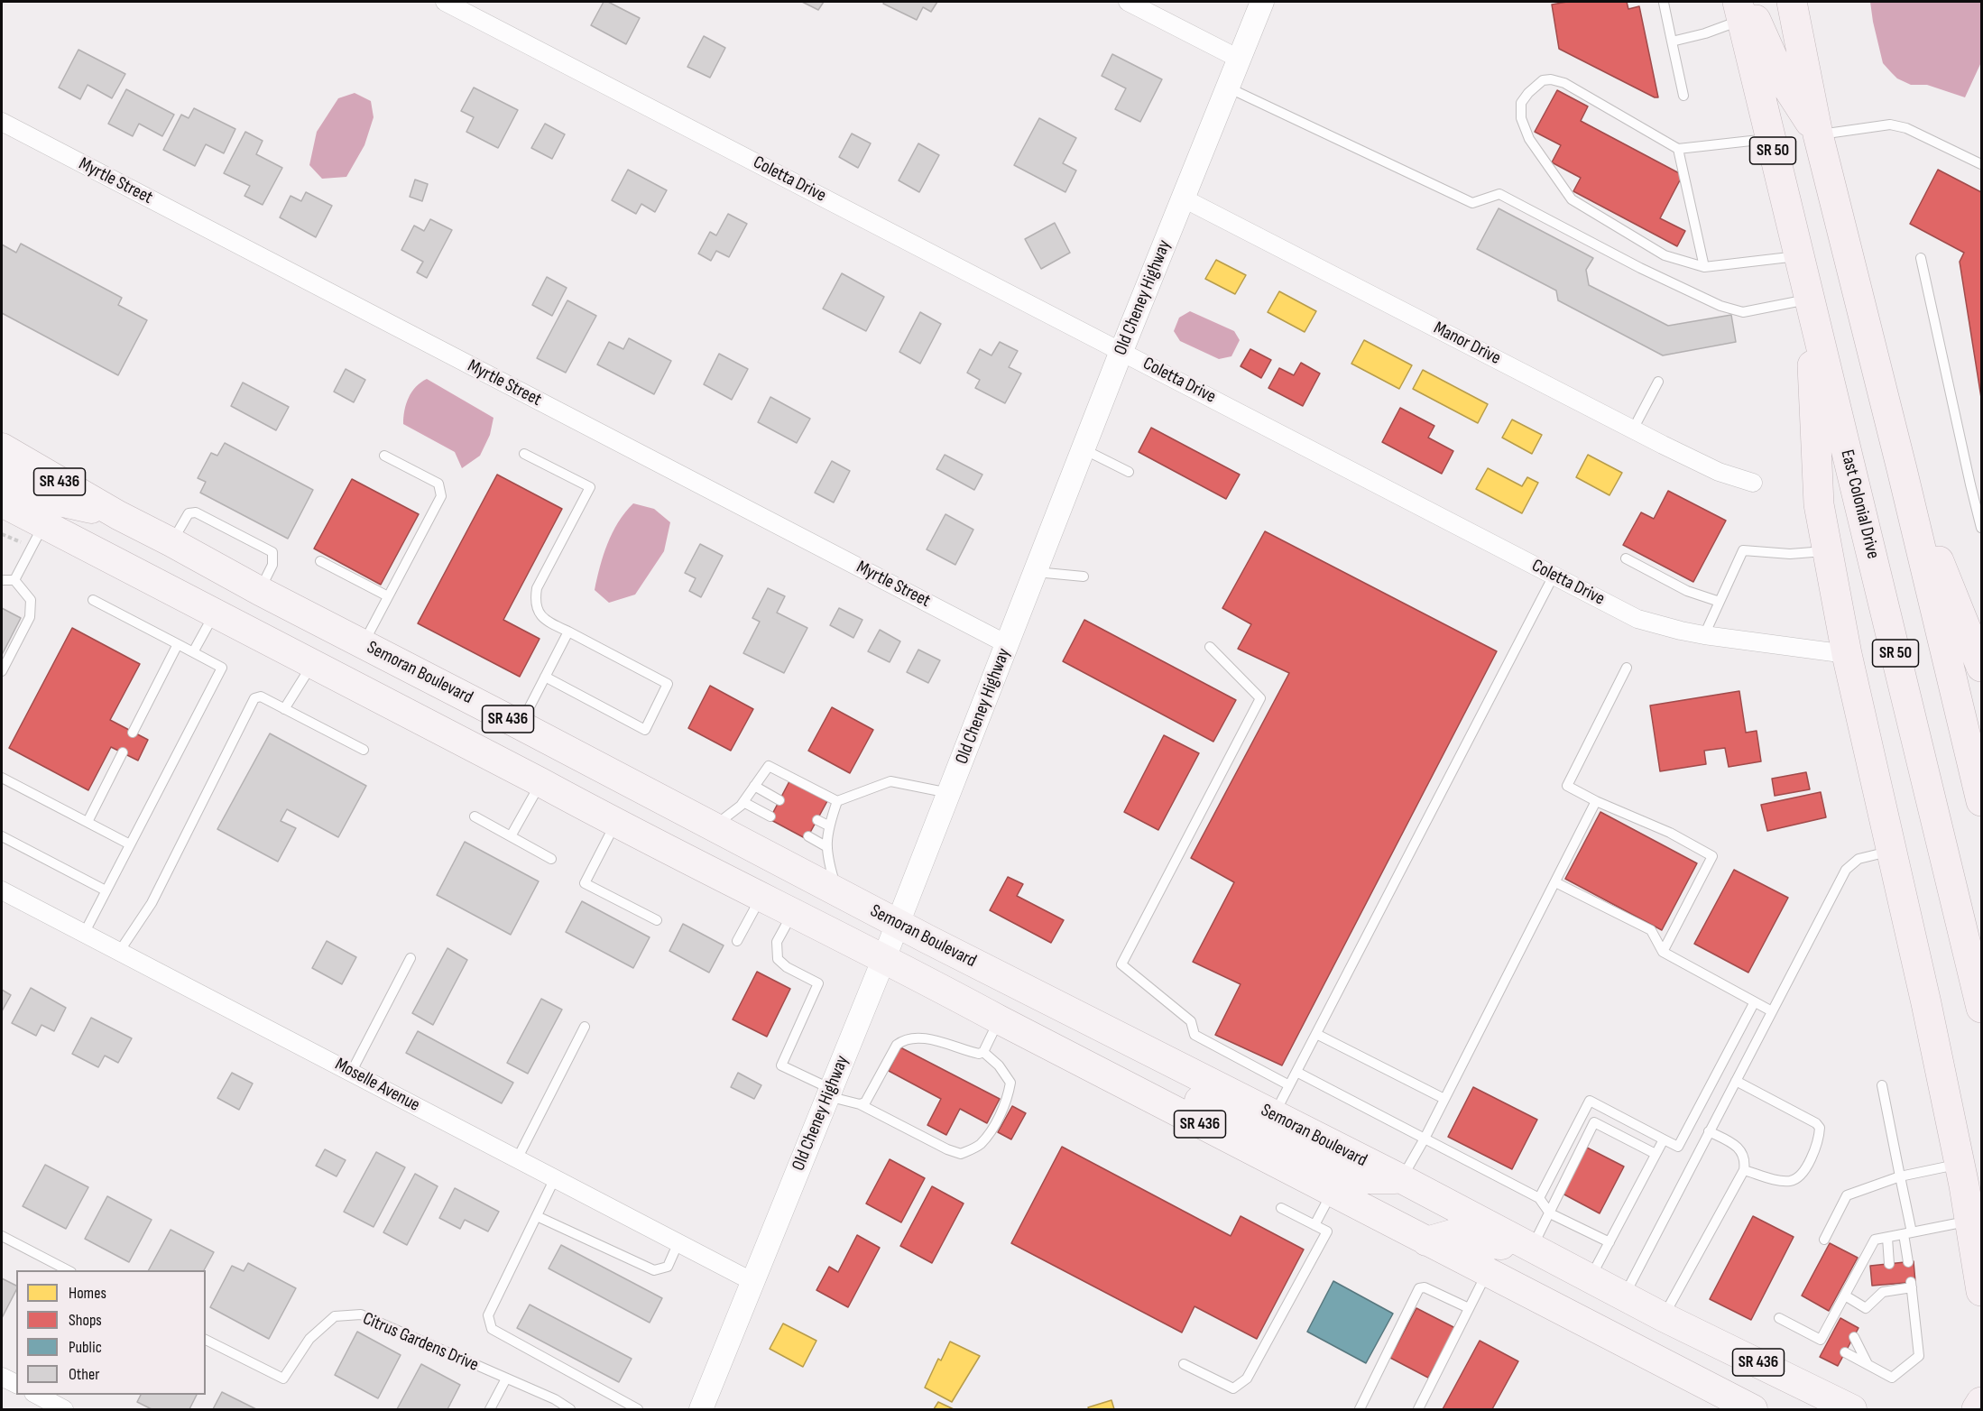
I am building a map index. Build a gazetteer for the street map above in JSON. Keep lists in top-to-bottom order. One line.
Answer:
{"streets":{"highway":["SR 50","East Colonial Drive"],"main road":["SR 436","Semoran Boulevard"],"street":["Coletta Drive","Myrtle Street","Old Cheney Highway","Manor Drive","Moselle Avenue"],"lane":["Citrus Gardens Drive"]},"crossings":[["Coletta Drive","Old Cheney Highway"],["Myrtle Street","Old Cheney Highway"],["Old Cheney Highway","Manor Drive"],["Old Cheney Highway","Semoran Boulevard"],["Old Cheney Highway","Moselle Avenue"]],"legend":["Homes","Shops","Public","Other"]}
